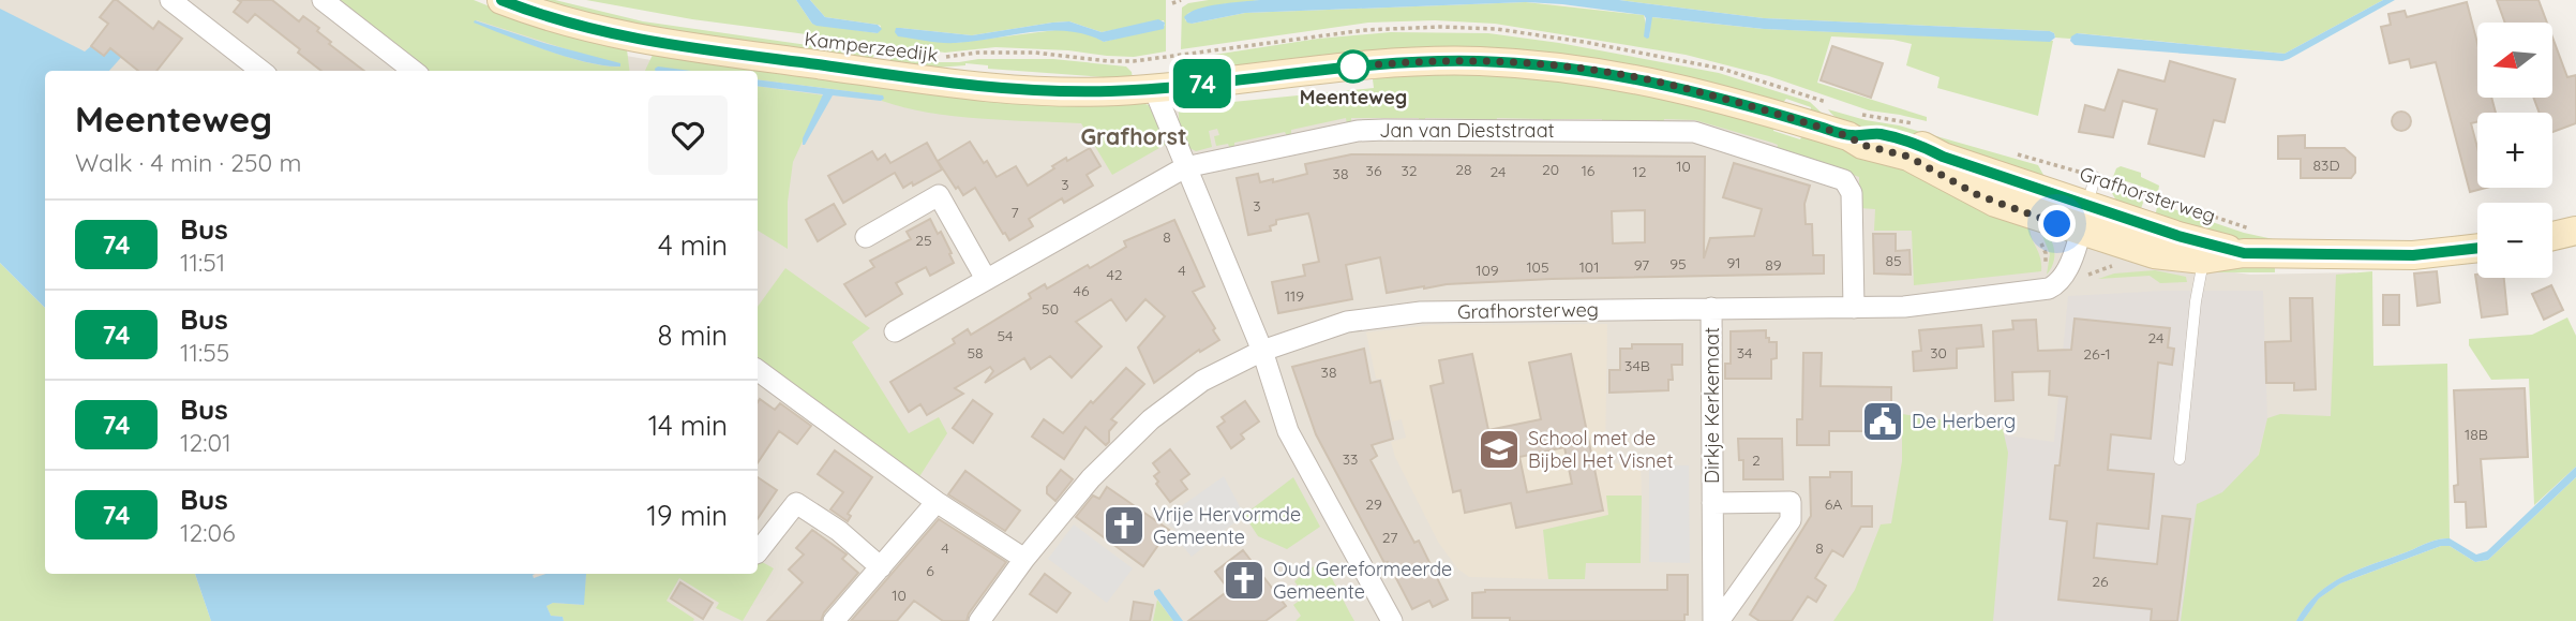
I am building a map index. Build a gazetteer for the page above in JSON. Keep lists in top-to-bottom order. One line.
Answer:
{"streets":{"street":["Jan van Dieststraat","Grafhorsterweg","Dirkje Kerkemaat"],"path":["Kamperzeedijk"]},"crossings":[["Jan van Dieststraat","Grafhorsterweg"],["Grafhorsterweg","Dirkje Kerkemaat"]],"districts":["Grafhorst"],"places":{"other":["Meenteweg"],"public building":["De Herberg"],"school or university":["School met de Bijbel Het Visnet"],"church":["Vrije Hervormde Gemeente","Oud Gereformeerde Gemeente"]},"lines":["bus line 74"],"house_numbers":["83D","10","28","20","36","32","16","24","12","38","3","3","7","8","25","85","91","95","97","89","105","101","4","109","42","46","119","50","54","24","58","34","30","26-1","34B","38","18B","33","2","29","6A","27","4","8","6","26","10"],"north":"left","page":{"on_map":"74","map_buttons":["+","−"],"heading":["Meenteweg","Walk · 4 min · 250 m"],"list":[{"mark":"74","name":"Bus","note":"11:51","value":"4 min"},{"mark":"74","name":"Bus","note":"11:55","value":"8 min"},{"mark":"74","name":"Bus","note":"12:01","value":"14 min"},{"mark":"74","name":"Bus","note":"12:06","value":"19 min"}]}}
